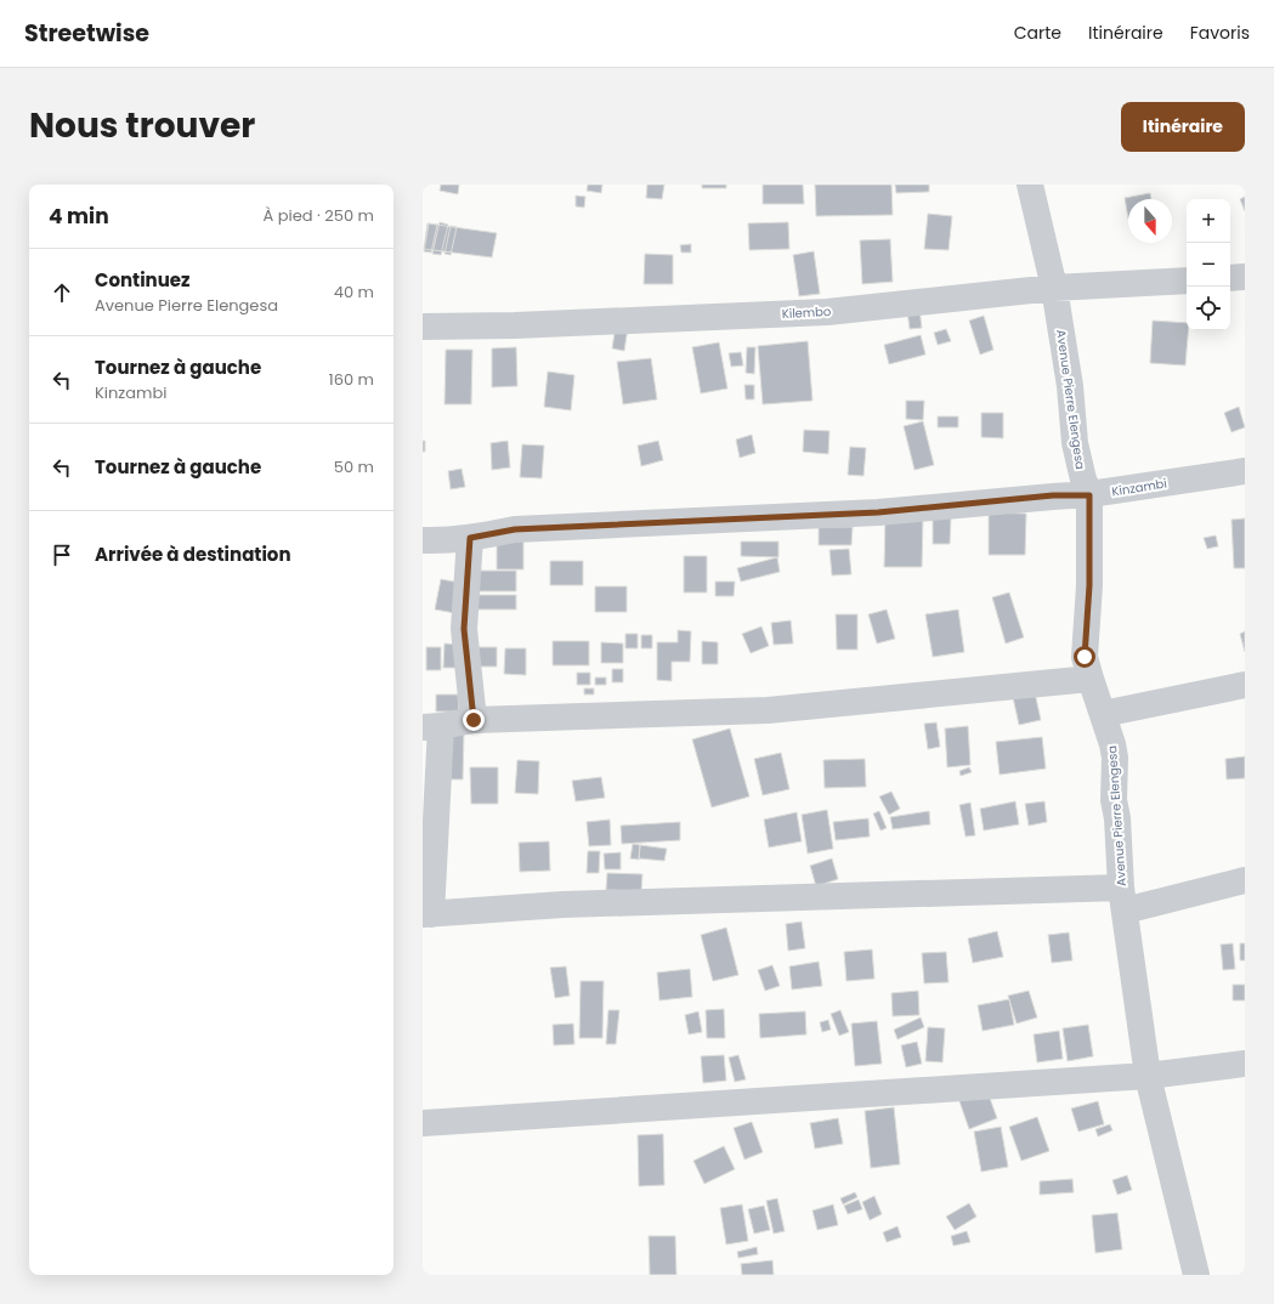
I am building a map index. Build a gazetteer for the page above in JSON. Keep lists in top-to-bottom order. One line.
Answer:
{"streets":{"street":["Kilembo","Avenue Pierre Elengesa","Kinzambi"]},"crossings":[["Kilembo","Avenue Pierre Elengesa"],["Avenue Pierre Elengesa","Kinzambi"]],"north":"bottom","page":{"header":"Streetwise","nav":["Carte","Itinéraire","Favoris"],"title":"Nous trouver","buttons":"Itinéraire","heading":["4 min","À pied · 250 m"],"map_buttons":["+","−"],"list":[["Continuez","Avenue Pierre Elengesa","40 m"],["Tournez à gauche","Kinzambi","160 m"],["Tournez à gauche","50 m"],"Arrivée à destination"]}}
